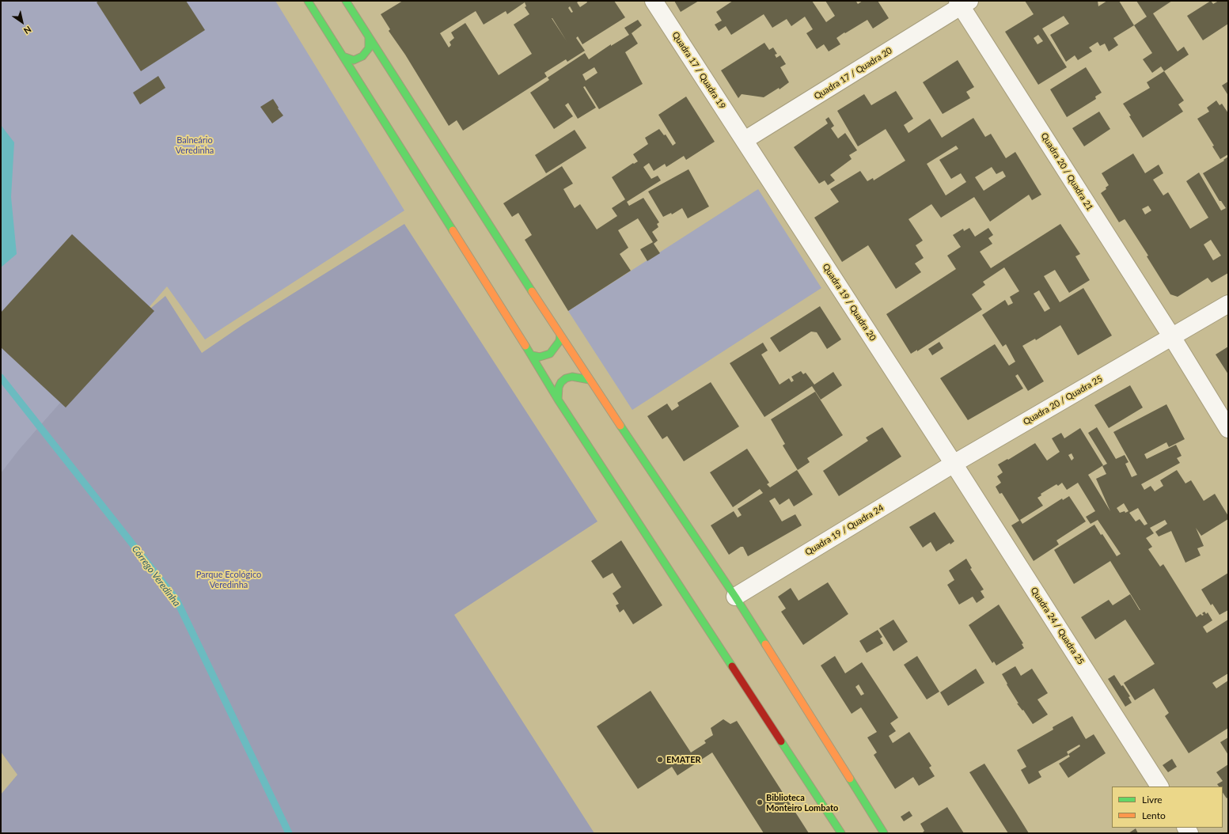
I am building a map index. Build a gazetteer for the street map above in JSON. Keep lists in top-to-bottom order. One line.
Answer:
{"streets":{"street":["Quadra 17 / Quadra 19","Quadra 17 / Quadra 20","Quadra 20 / Quadra 21","Quadra 19 / Quadra 20","Quadra 20 / Quadra 25","Quadra 19 / Quadra 24","Quadra 24 / Quadra 25"]},"crossings":[["Quadra 17 / Quadra 19","Quadra 17 / Quadra 20"],["Quadra 17 / Quadra 19","Quadra 19 / Quadra 20"],["Quadra 17 / Quadra 20","Quadra 20 / Quadra 21"],["Quadra 17 / Quadra 20","Quadra 19 / Quadra 20"],["Quadra 20 / Quadra 21","Quadra 20 / Quadra 25"],["Quadra 19 / Quadra 20","Quadra 20 / Quadra 25"],["Quadra 19 / Quadra 20","Quadra 19 / Quadra 24"],["Quadra 19 / Quadra 20","Quadra 24 / Quadra 25"],["Quadra 20 / Quadra 25","Quadra 19 / Quadra 24"],["Quadra 20 / Quadra 25","Quadra 24 / Quadra 25"],["Quadra 19 / Quadra 24","Quadra 24 / Quadra 25"]],"water":["Córrego Veredinha"],"parks":["Balneário Veredinha","Parque Ecológico Veredinha"],"places":["EMATER","Biblioteca Monteiro Lombato"],"legend":["Livre","Lento"],"north":"bottom right"}
